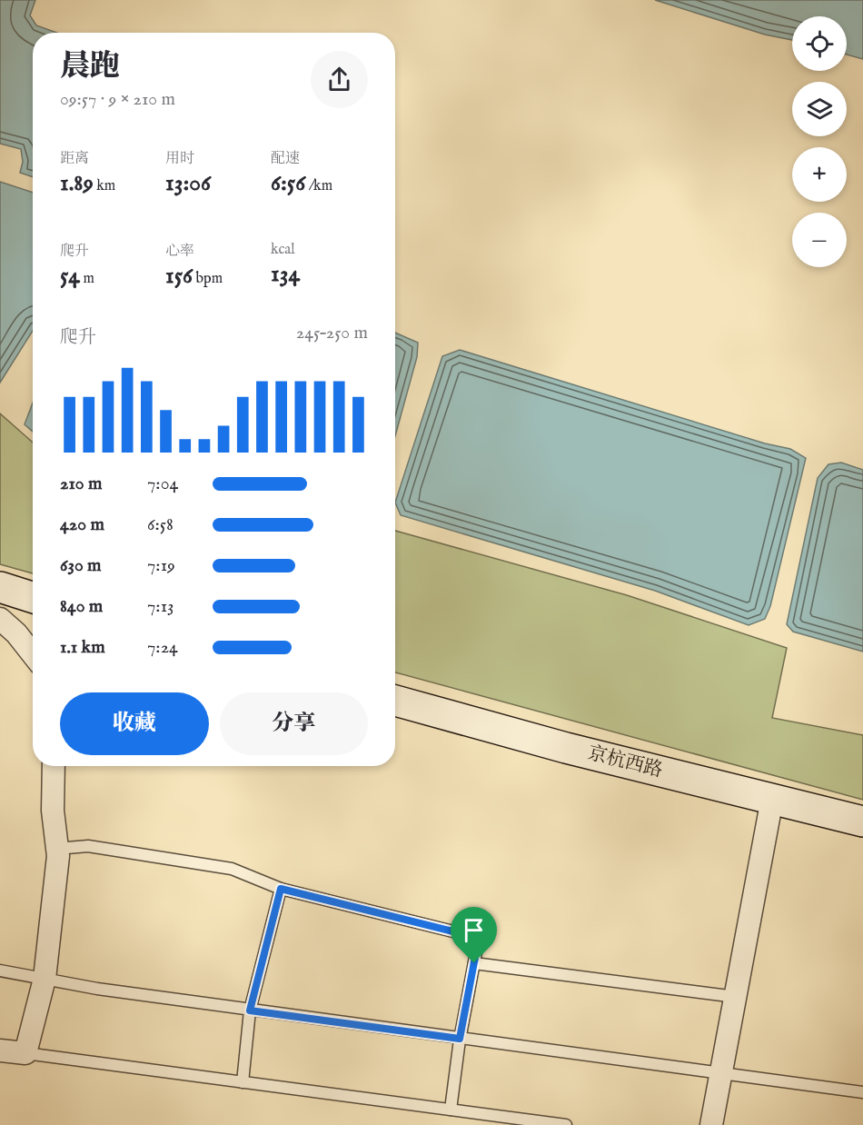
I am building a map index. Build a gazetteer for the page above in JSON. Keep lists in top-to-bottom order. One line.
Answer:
{"streets":{"main road":["京杭西路"]},"page":{"map_buttons":["+","−"],"heading":["晨跑","09:57 · 9 × 210 m"],"stats":[["距离","1.89 km"],["用时","13:06"],["配速","6:56 /km"],["爬升","54 m"],["心率","156 bpm"],["kcal","134"]],"chart":["爬升","245–250 m"],"list":[{"name":"210 m","note":"7:04"},{"name":"420 m","note":"6:58"},{"name":"630 m","note":"7:19"},{"name":"840 m","note":"7:13"},{"name":"1.1 km","note":"7:24"}],"buttons":["收藏","分享"]}}
